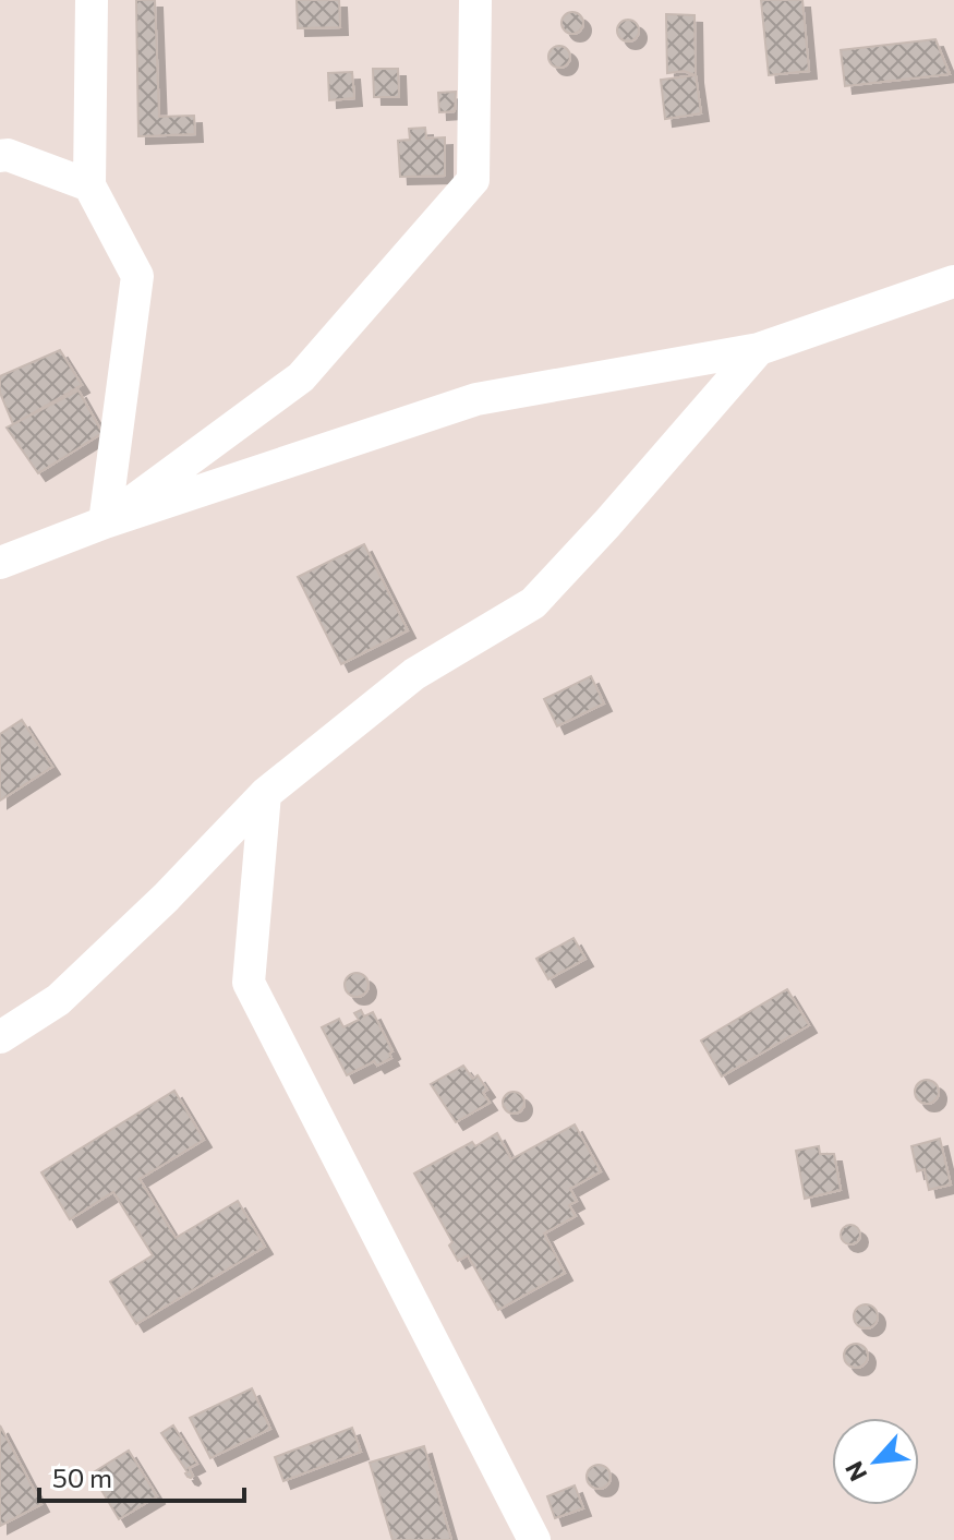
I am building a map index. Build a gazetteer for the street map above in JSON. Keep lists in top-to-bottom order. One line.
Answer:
{"scale_bar":"50 m","north":"bottom left"}
